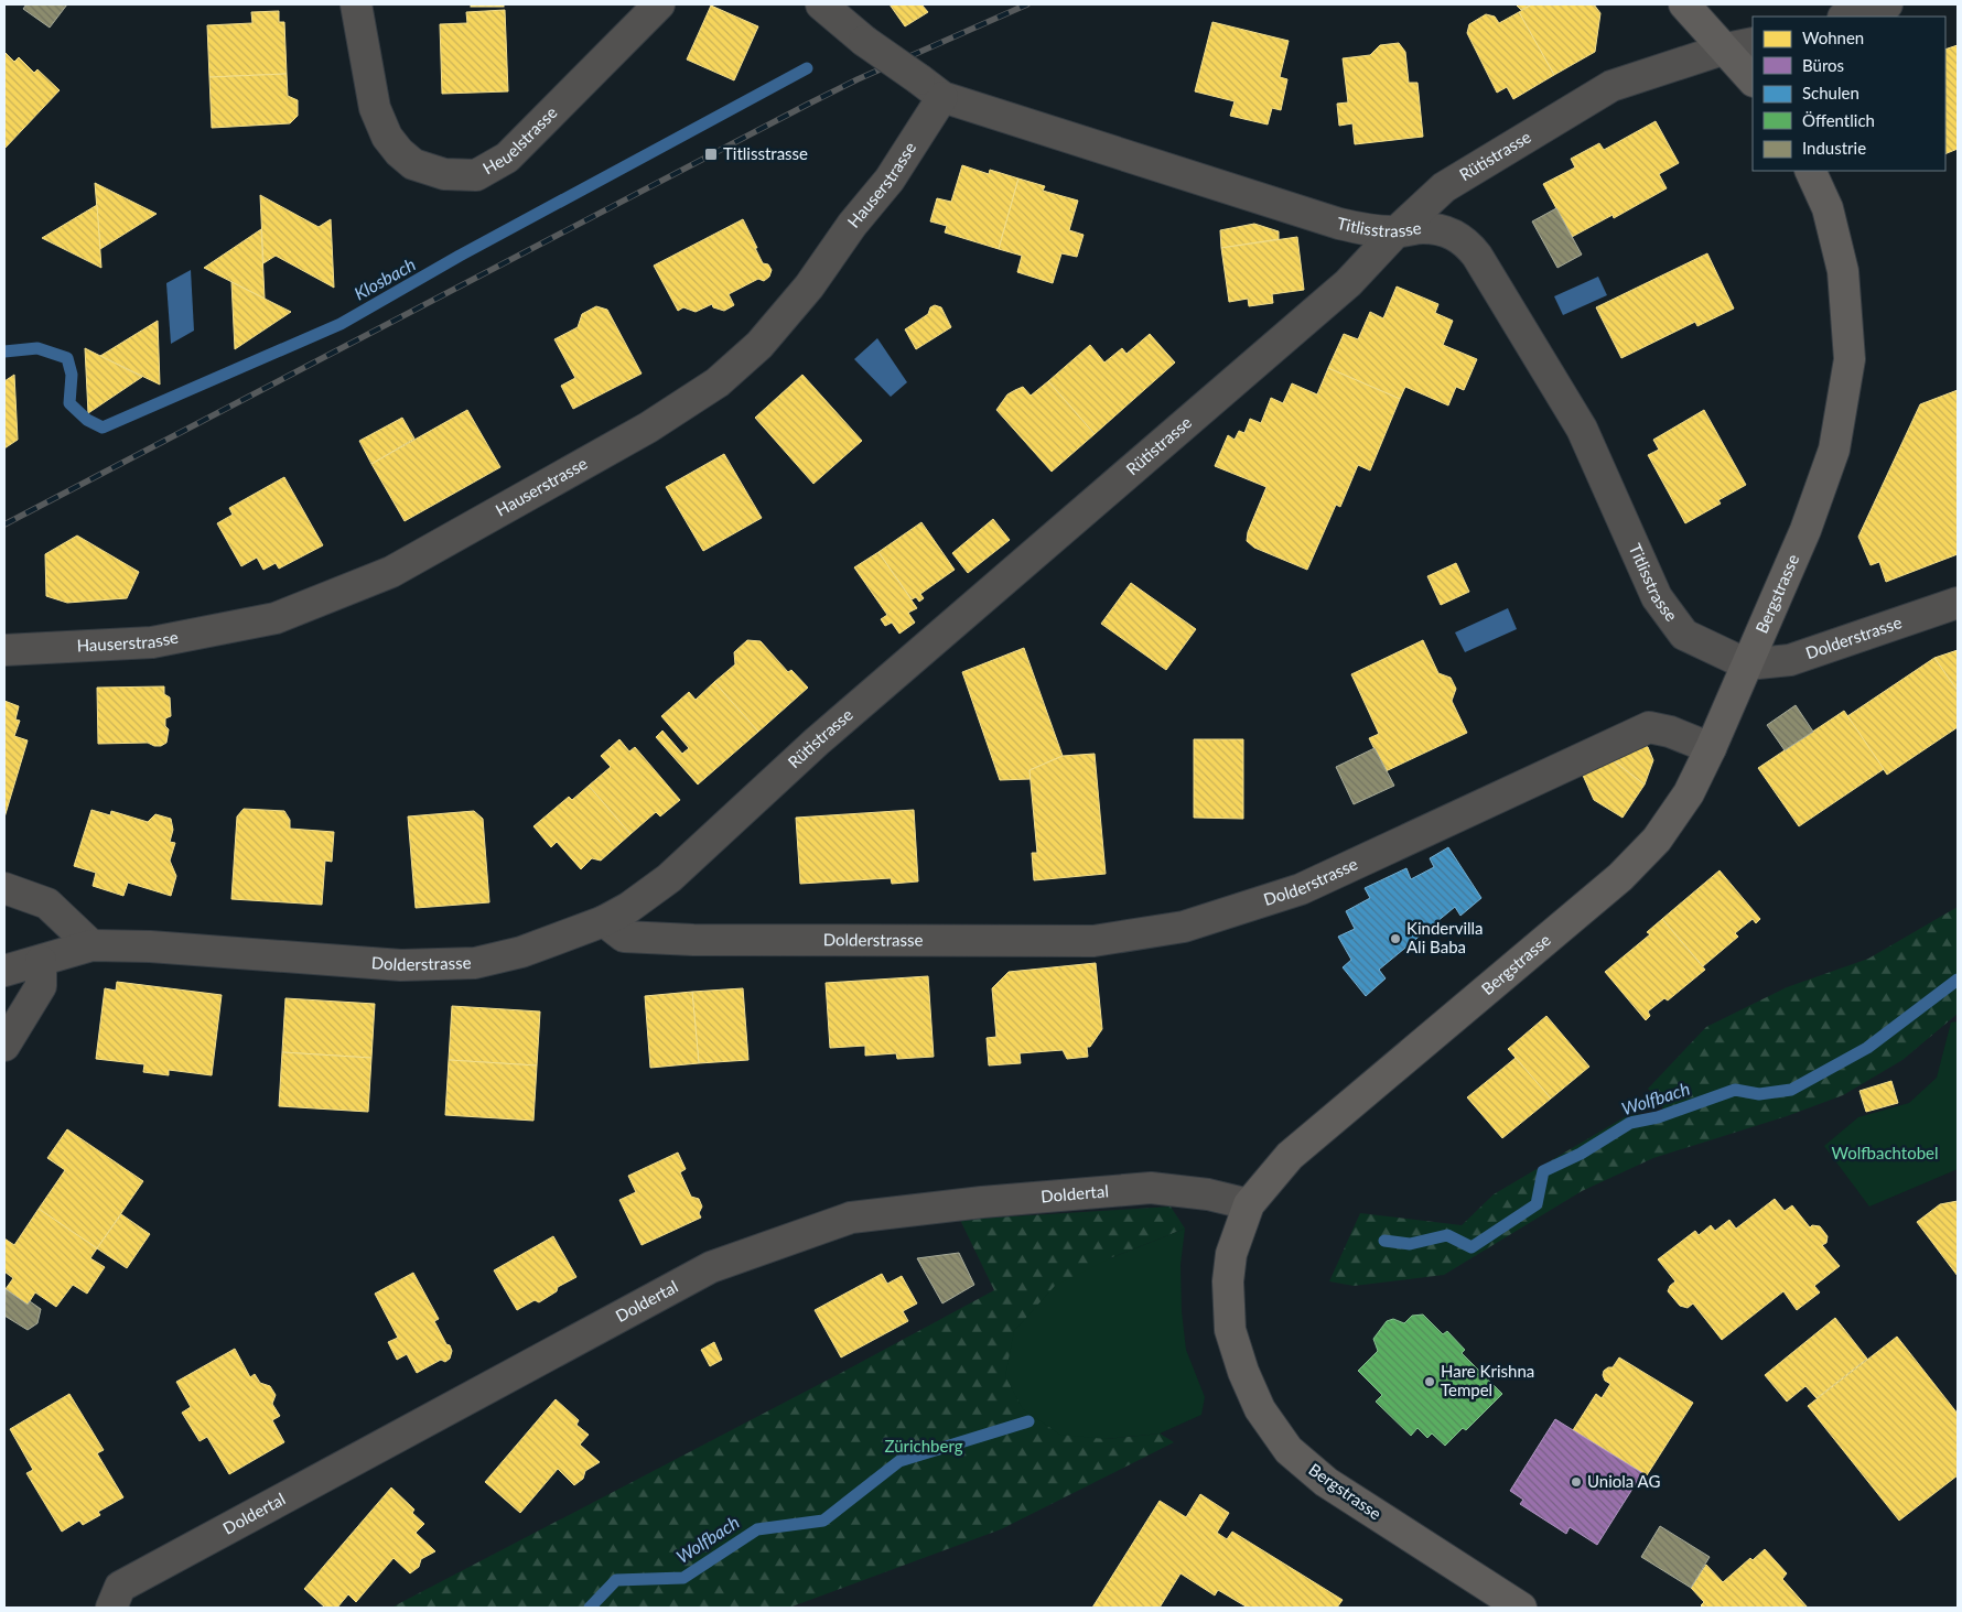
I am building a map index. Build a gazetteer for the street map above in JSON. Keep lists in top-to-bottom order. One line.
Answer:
{"streets":{"main road":["Bergstrasse"],"street":["Heuelstrasse","Rütistrasse","Hauserstrasse","Titlisstrasse","Dolderstrasse","Doldertal"]},"crossings":[["Rütistrasse","Titlisstrasse"],["Rütistrasse","Dolderstrasse"],["Hauserstrasse","Titlisstrasse"],["Titlisstrasse","Bergstrasse"],["Titlisstrasse","Dolderstrasse"],["Bergstrasse","Dolderstrasse"],["Bergstrasse","Doldertal"]],"water":["Klosbach","Wolfbach"],"parks":["Wolfbachtobel","Zürichberg"],"places":{"transit":["Titlisstrasse"],"other":["Kindervilla Ali Baba","Hare Krishna Tempel","Uniola AG"]},"legend":["Wohnen","Büros","Schulen","Öffentlich","Industrie"]}
